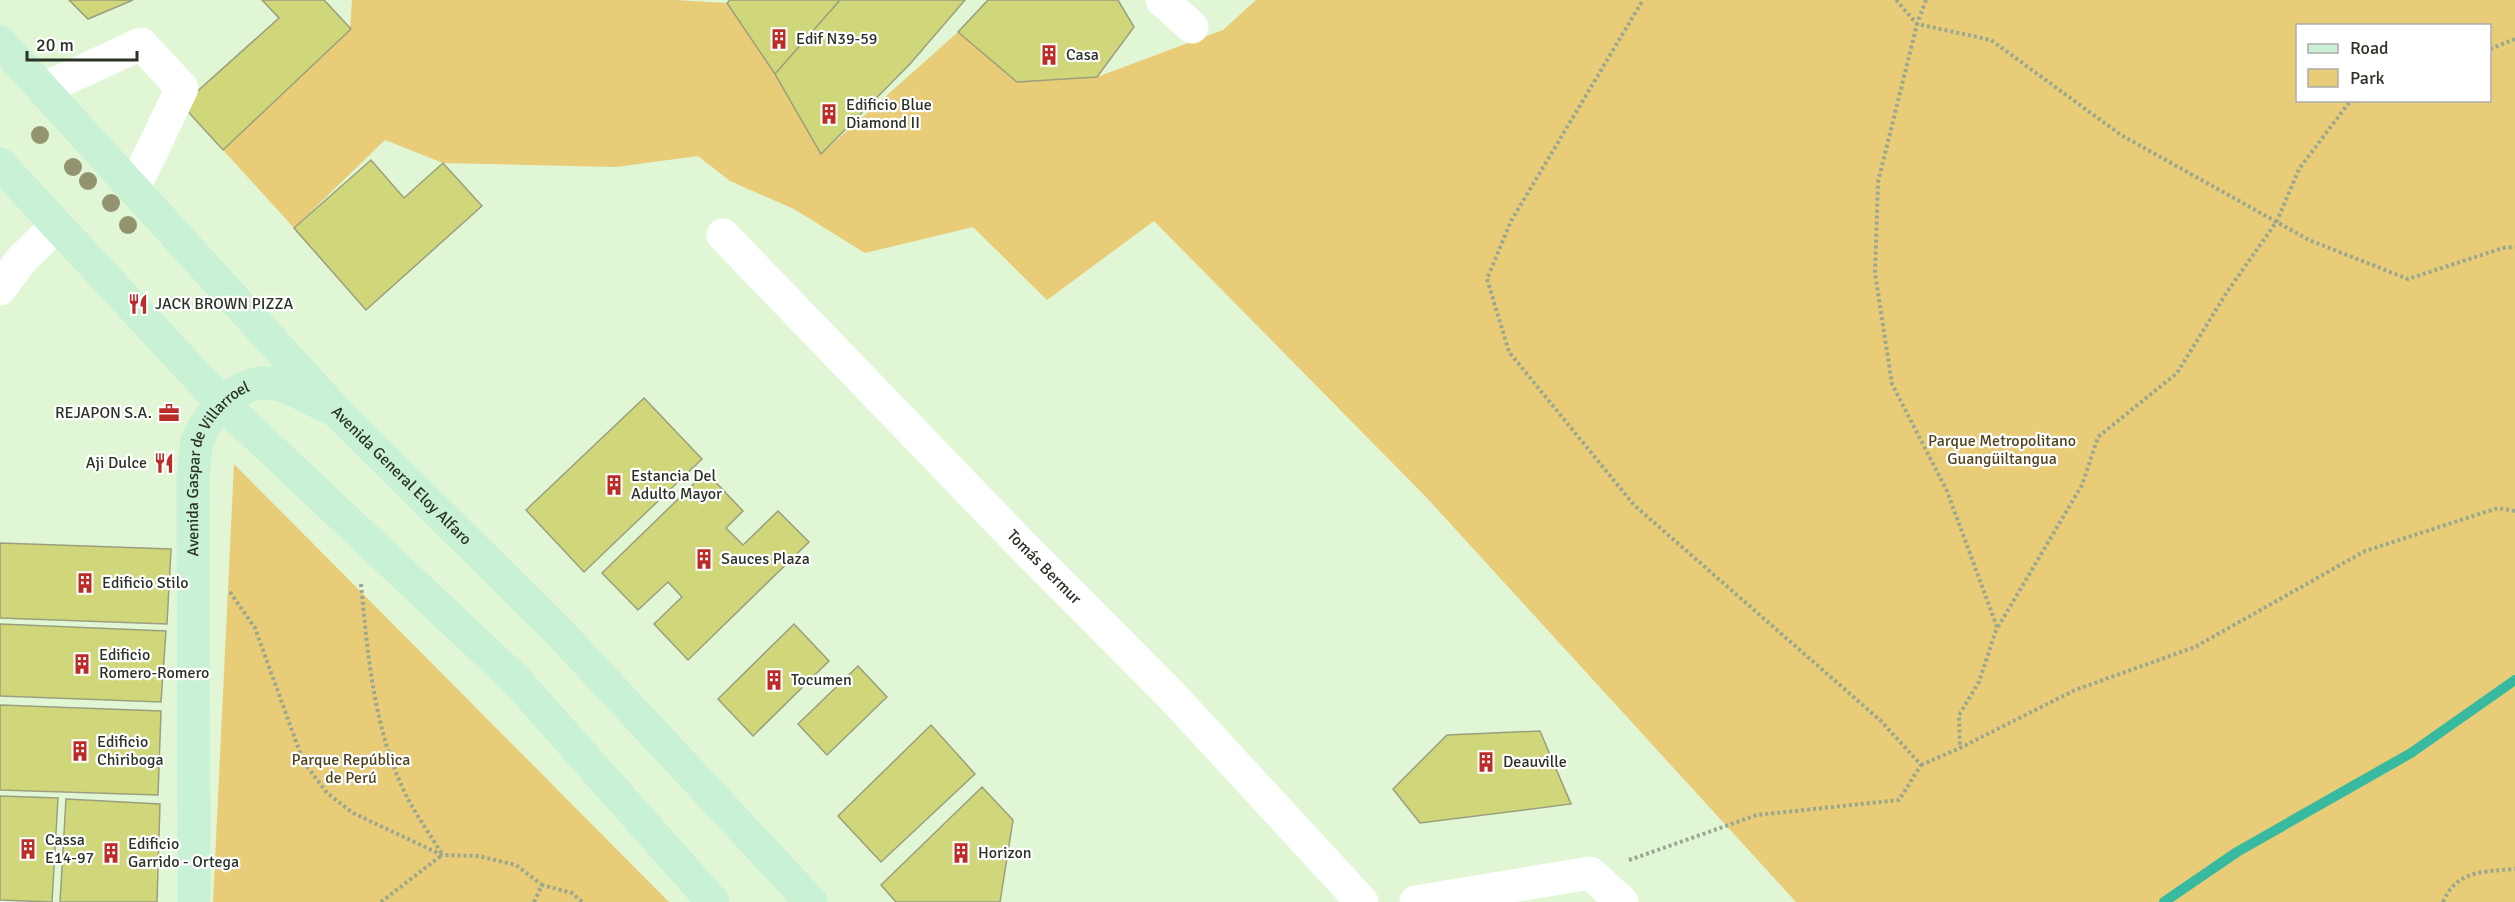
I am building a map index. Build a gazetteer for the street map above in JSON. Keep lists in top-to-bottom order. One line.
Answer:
{"streets":{"main road":["Avenida Gaspar de Villarroel","Avenida General Eloy Alfaro"],"street":["Tomás Bermur"]},"crossings":[["Avenida Gaspar de Villarroel","Avenida General Eloy Alfaro"]],"parks":["Parque Metropolitano Guangüiltangua","Parque República de Perú"],"places":{"building":["Edif N39-59","Casa","Edificio Blue Diamond II","Estancia Del Adulto Mayor","Sauces Plaza","Edificio Stilo","Edificio Romero-Romero","Tocumen","Edificio Chiriboga","Deauville","Cassa E14-97","Edificio Garrido - Ortega","Horizon"],"restaurant":["JACK BROWN PIZZA","Aji Dulce"],"office":["REJAPON S.A."]},"legend":["Road","Park"],"scale_bar":"20 m"}
